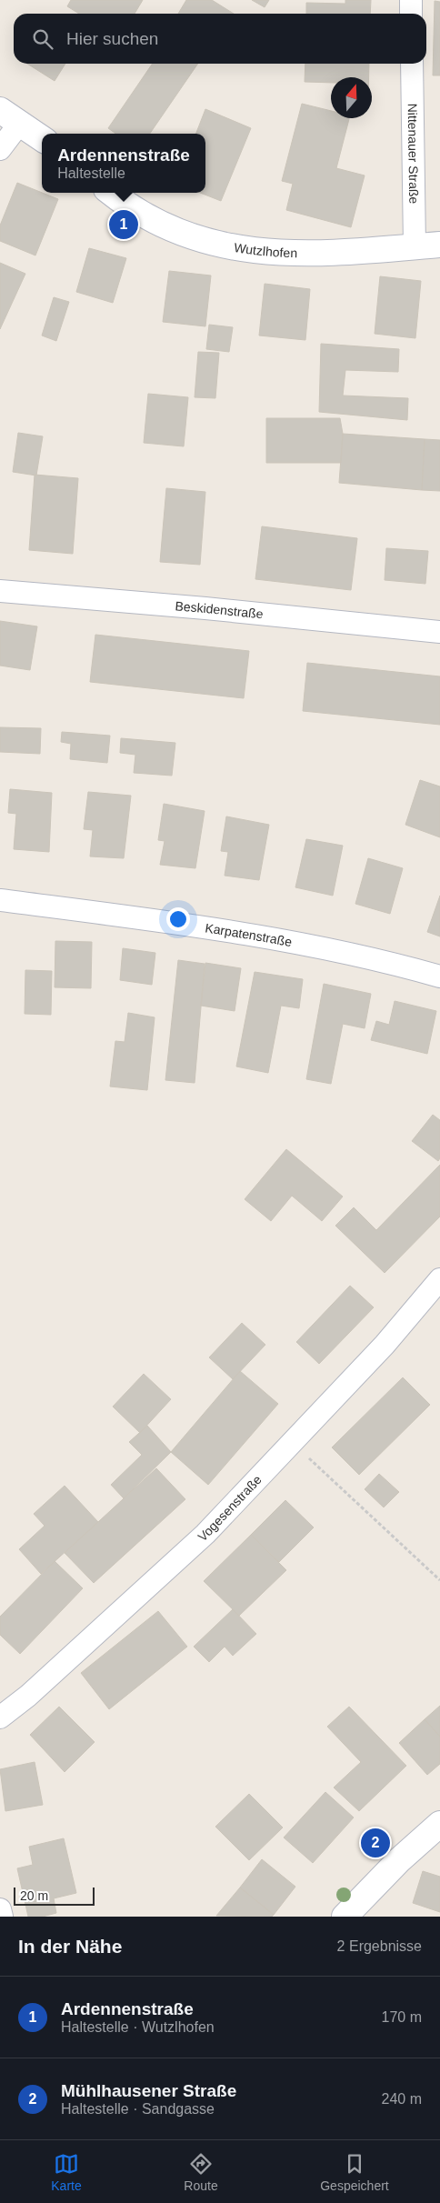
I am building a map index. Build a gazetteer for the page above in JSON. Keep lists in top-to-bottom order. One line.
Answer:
{"streets":{"street":["Nittenauer Straße","Wutzlhofen","Beskidenstraße","Karpatenstraße","Vogesenstraße"]},"crossings":[["Nittenauer Straße","Wutzlhofen"]],"scale_bar":"20 m","north":"top","page":{"search":"Hier suchen","popup":["Ardennenstraße","Haltestelle"],"pins":["1","2"],"scale":"20 m","heading":["In der Nähe","2 Ergebnisse"],"list":[{"mark":"1","name":"Ardennenstraße","note":"Haltestelle · Wutzlhofen","value":"170 m"},{"mark":"2","name":"Mühlhausener Straße","note":"Haltestelle · Sandgasse","value":"240 m"}],"nav":["Karte","Route","Gespeichert"]}}
